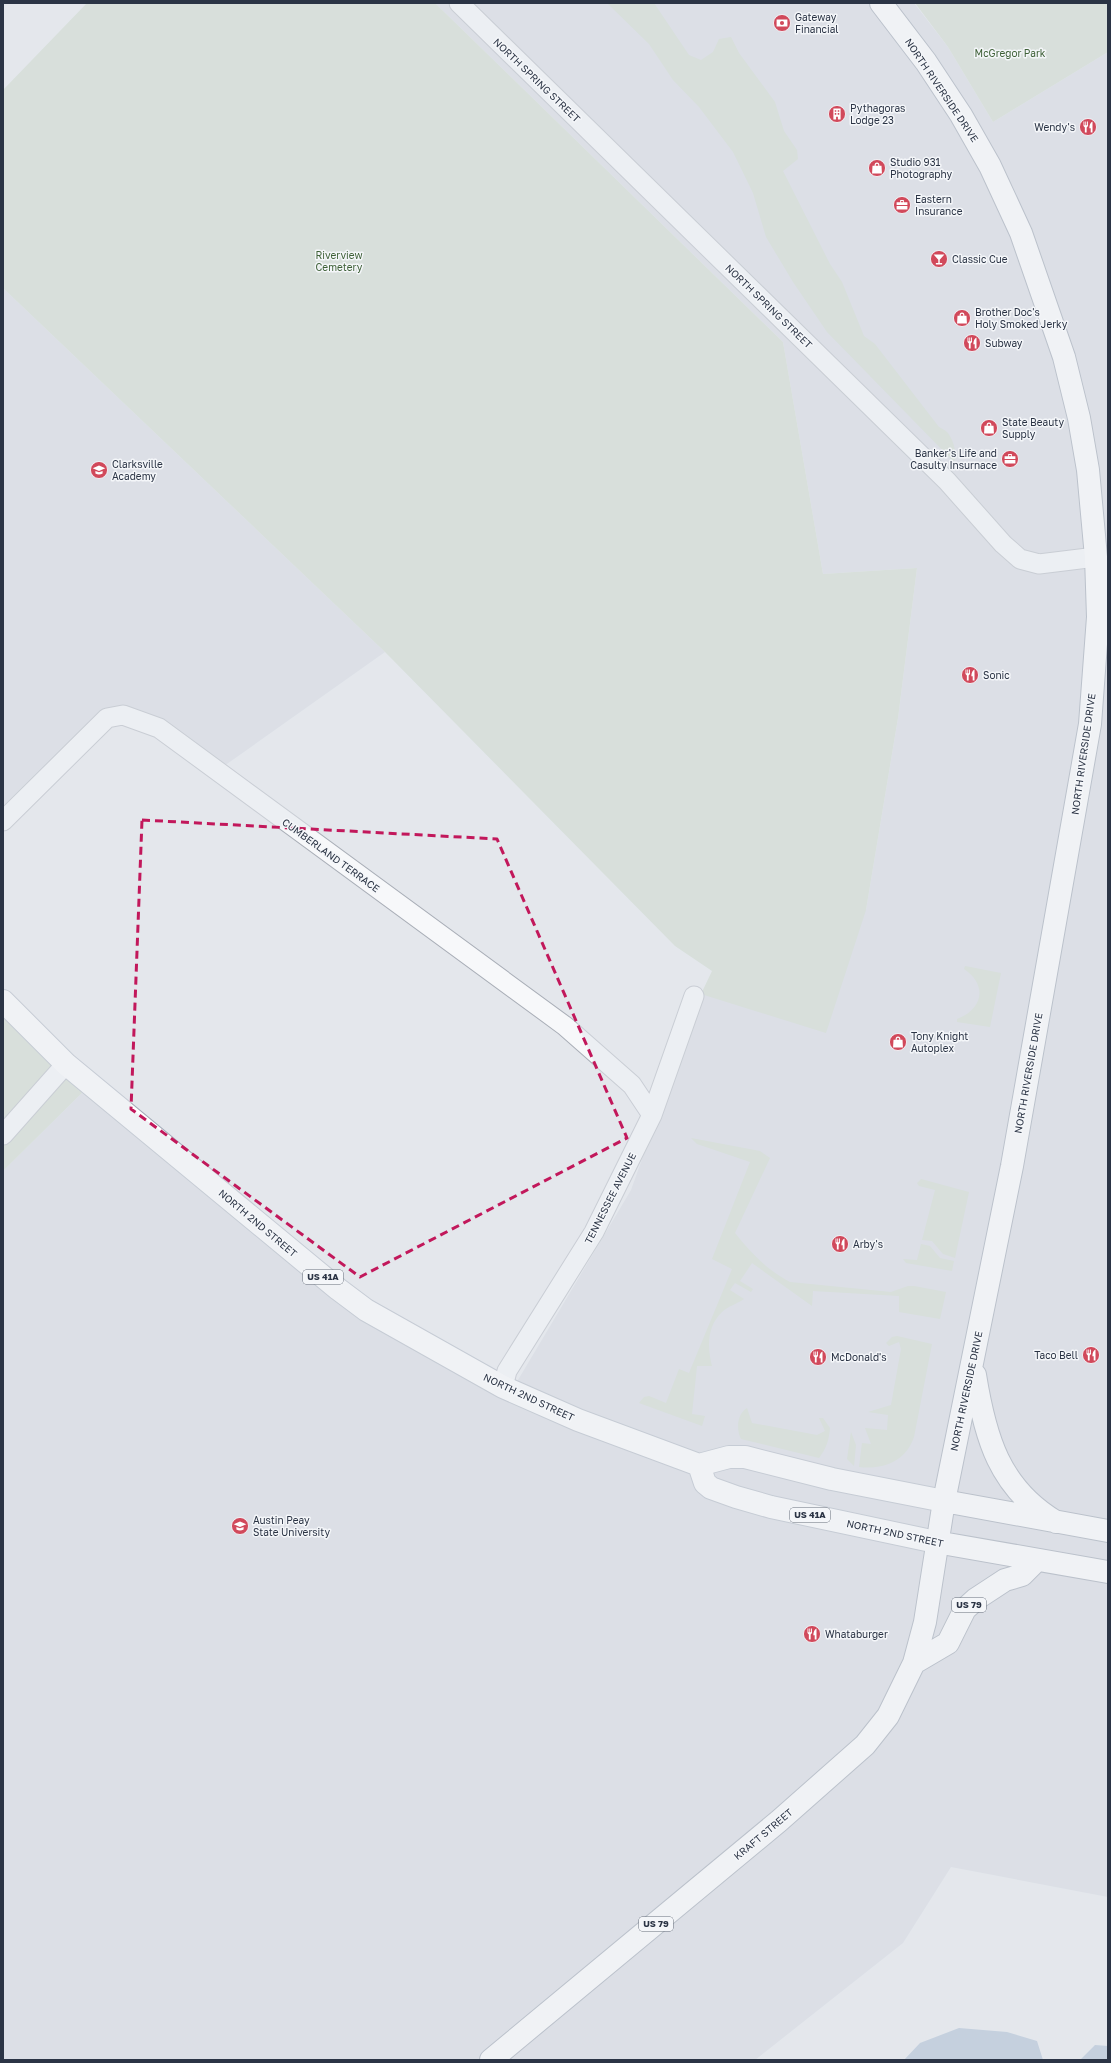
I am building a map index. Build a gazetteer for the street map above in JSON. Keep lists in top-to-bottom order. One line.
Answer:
{"streets":{"main road":["NORTH RIVERSIDE DRIVE","NORTH 2ND STREET","US 41A","US 79","KRAFT STREET"],"street":["NORTH SPRING STREET","CUMBERLAND TERRACE","TENNESSEE AVENUE"]},"crossings":[["NORTH SPRING STREET","NORTH RIVERSIDE DRIVE"],["NORTH RIVERSIDE DRIVE","NORTH 2ND STREET"],["NORTH RIVERSIDE DRIVE","KRAFT STREET"],["CUMBERLAND TERRACE","TENNESSEE AVENUE"],["TENNESSEE AVENUE","NORTH 2ND STREET"],["NORTH 2ND STREET","US 79"],["NORTH 2ND STREET","KRAFT STREET"],["US 79","KRAFT STREET"]],"parks":["McGregor Park","Riverview Cemetery"],"places":{"bank":["Gateway Financial"],"building":["Pythagoras Lodge 23"],"restaurant":["Wendy's","Subway","Sonic","Arby's","Taco Bell","McDonald's","Whataburger"],"shop":["Studio 931 Photography","Brother Doc's Holy Smoked Jerky","State Beauty Supply","Tony Knight Autoplex"],"office":["Eastern Insurance","Banker's Life and Casulty Insurnace"],"bar":["Classic Cue"],"school or university":["Clarksville Academy","Austin Peay State University"]}}
